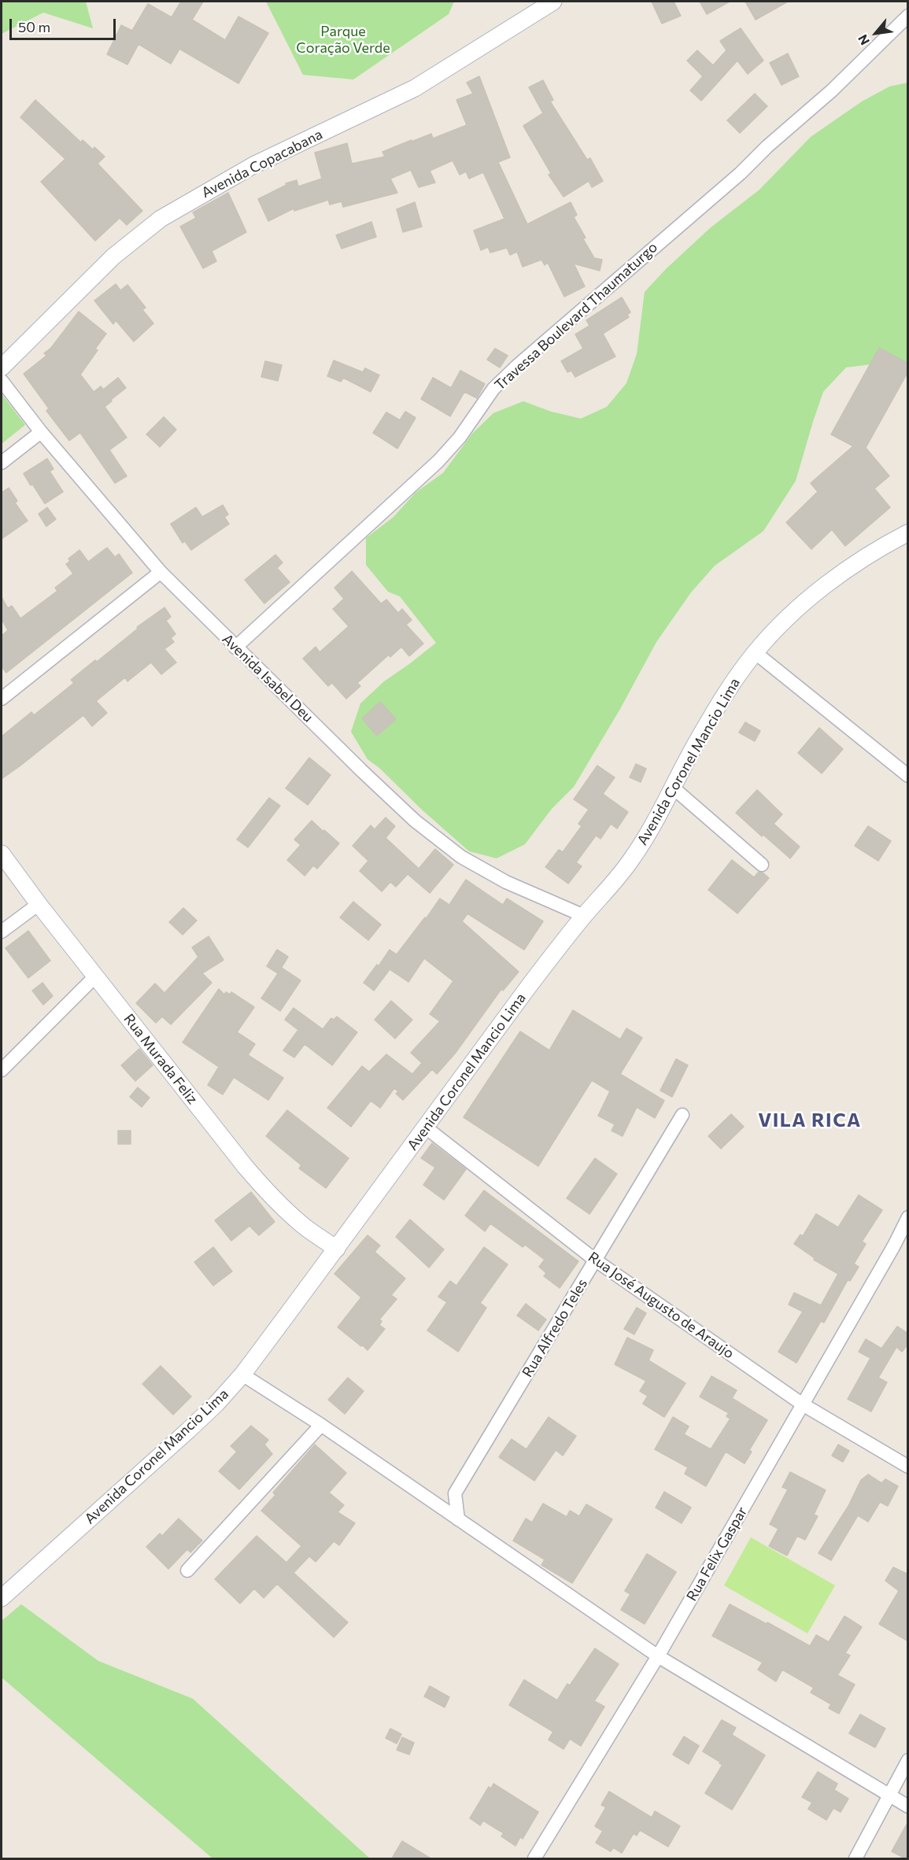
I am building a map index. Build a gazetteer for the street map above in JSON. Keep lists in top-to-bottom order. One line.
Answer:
{"streets":{"street":["Avenida Copacabana","Travessa Boulevard Thaumaturgo","Avenida Isabel Deu","Avenida Coronel Mancio Lima","Rua Murada Feliz","Rua José Augusto de Araujo","Rua Alfredo Teles","Rua Felix Gaspar"]},"crossings":[["Travessa Boulevard Thaumaturgo","Avenida Isabel Deu"],["Avenida Isabel Deu","Avenida Coronel Mancio Lima"],["Avenida Coronel Mancio Lima","Rua Murada Feliz"],["Avenida Coronel Mancio Lima","Rua José Augusto de Araujo"],["Rua José Augusto de Araujo","Rua Alfredo Teles"],["Rua José Augusto de Araujo","Rua Felix Gaspar"]],"districts":["VILA RICA"],"parks":["Parque Coração Verde"],"scale_bar":"50 m","north":"bottom left"}
